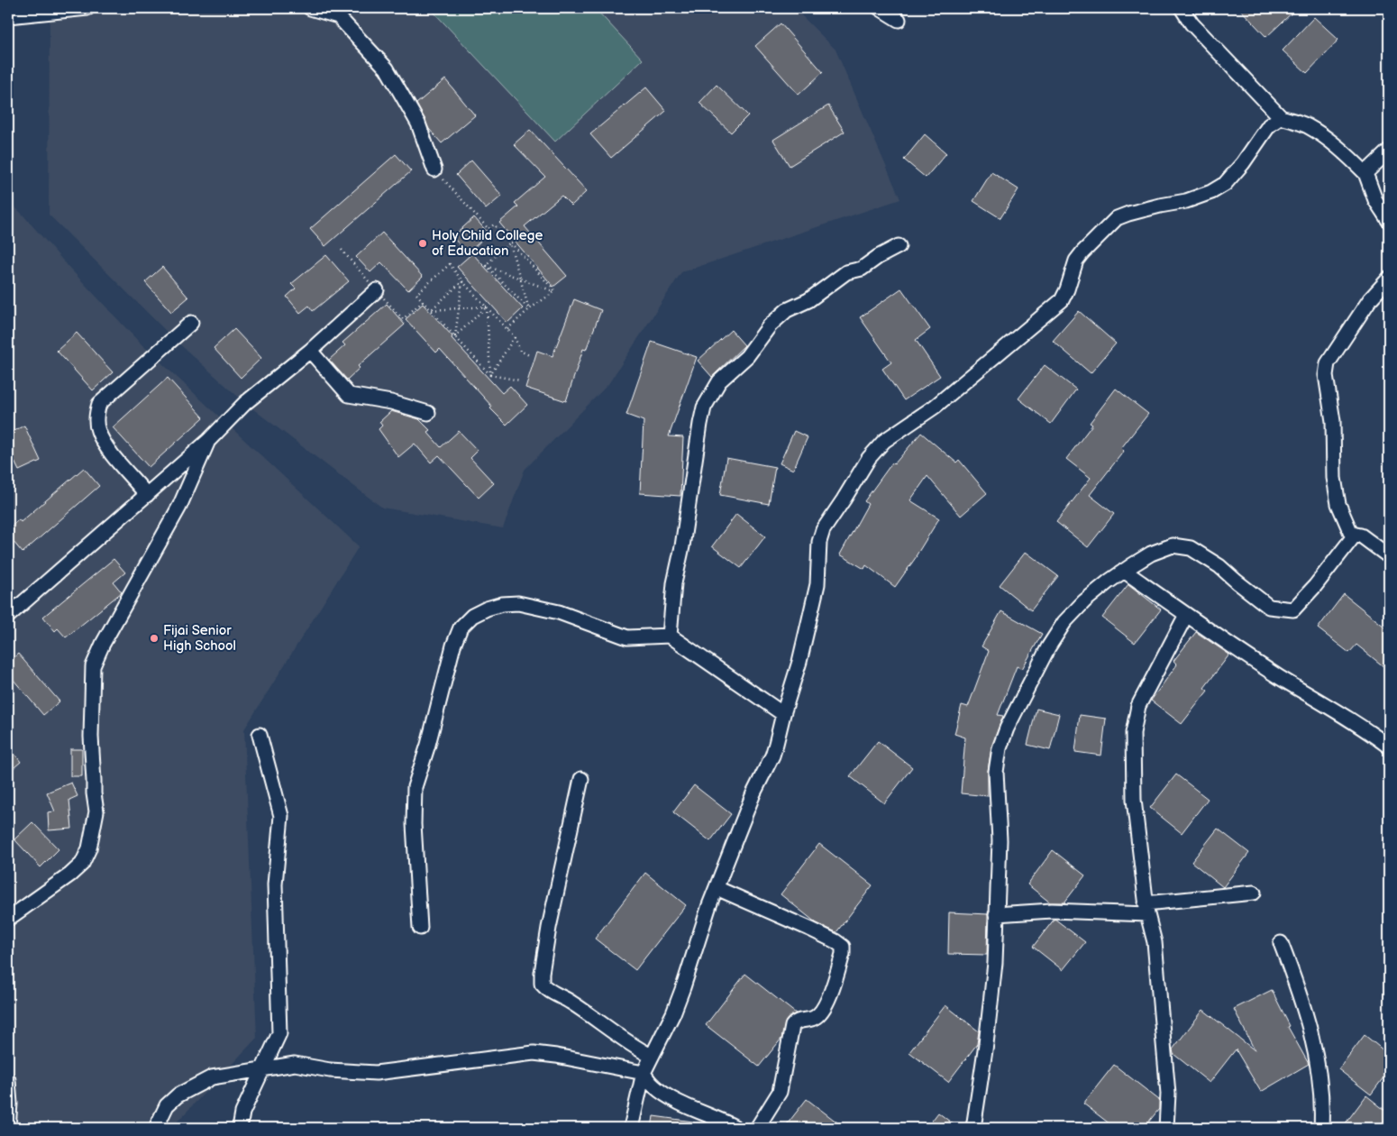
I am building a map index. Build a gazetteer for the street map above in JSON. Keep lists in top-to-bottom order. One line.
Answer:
{"places":["Holy Child College of Education","Fijai Senior High School"]}
